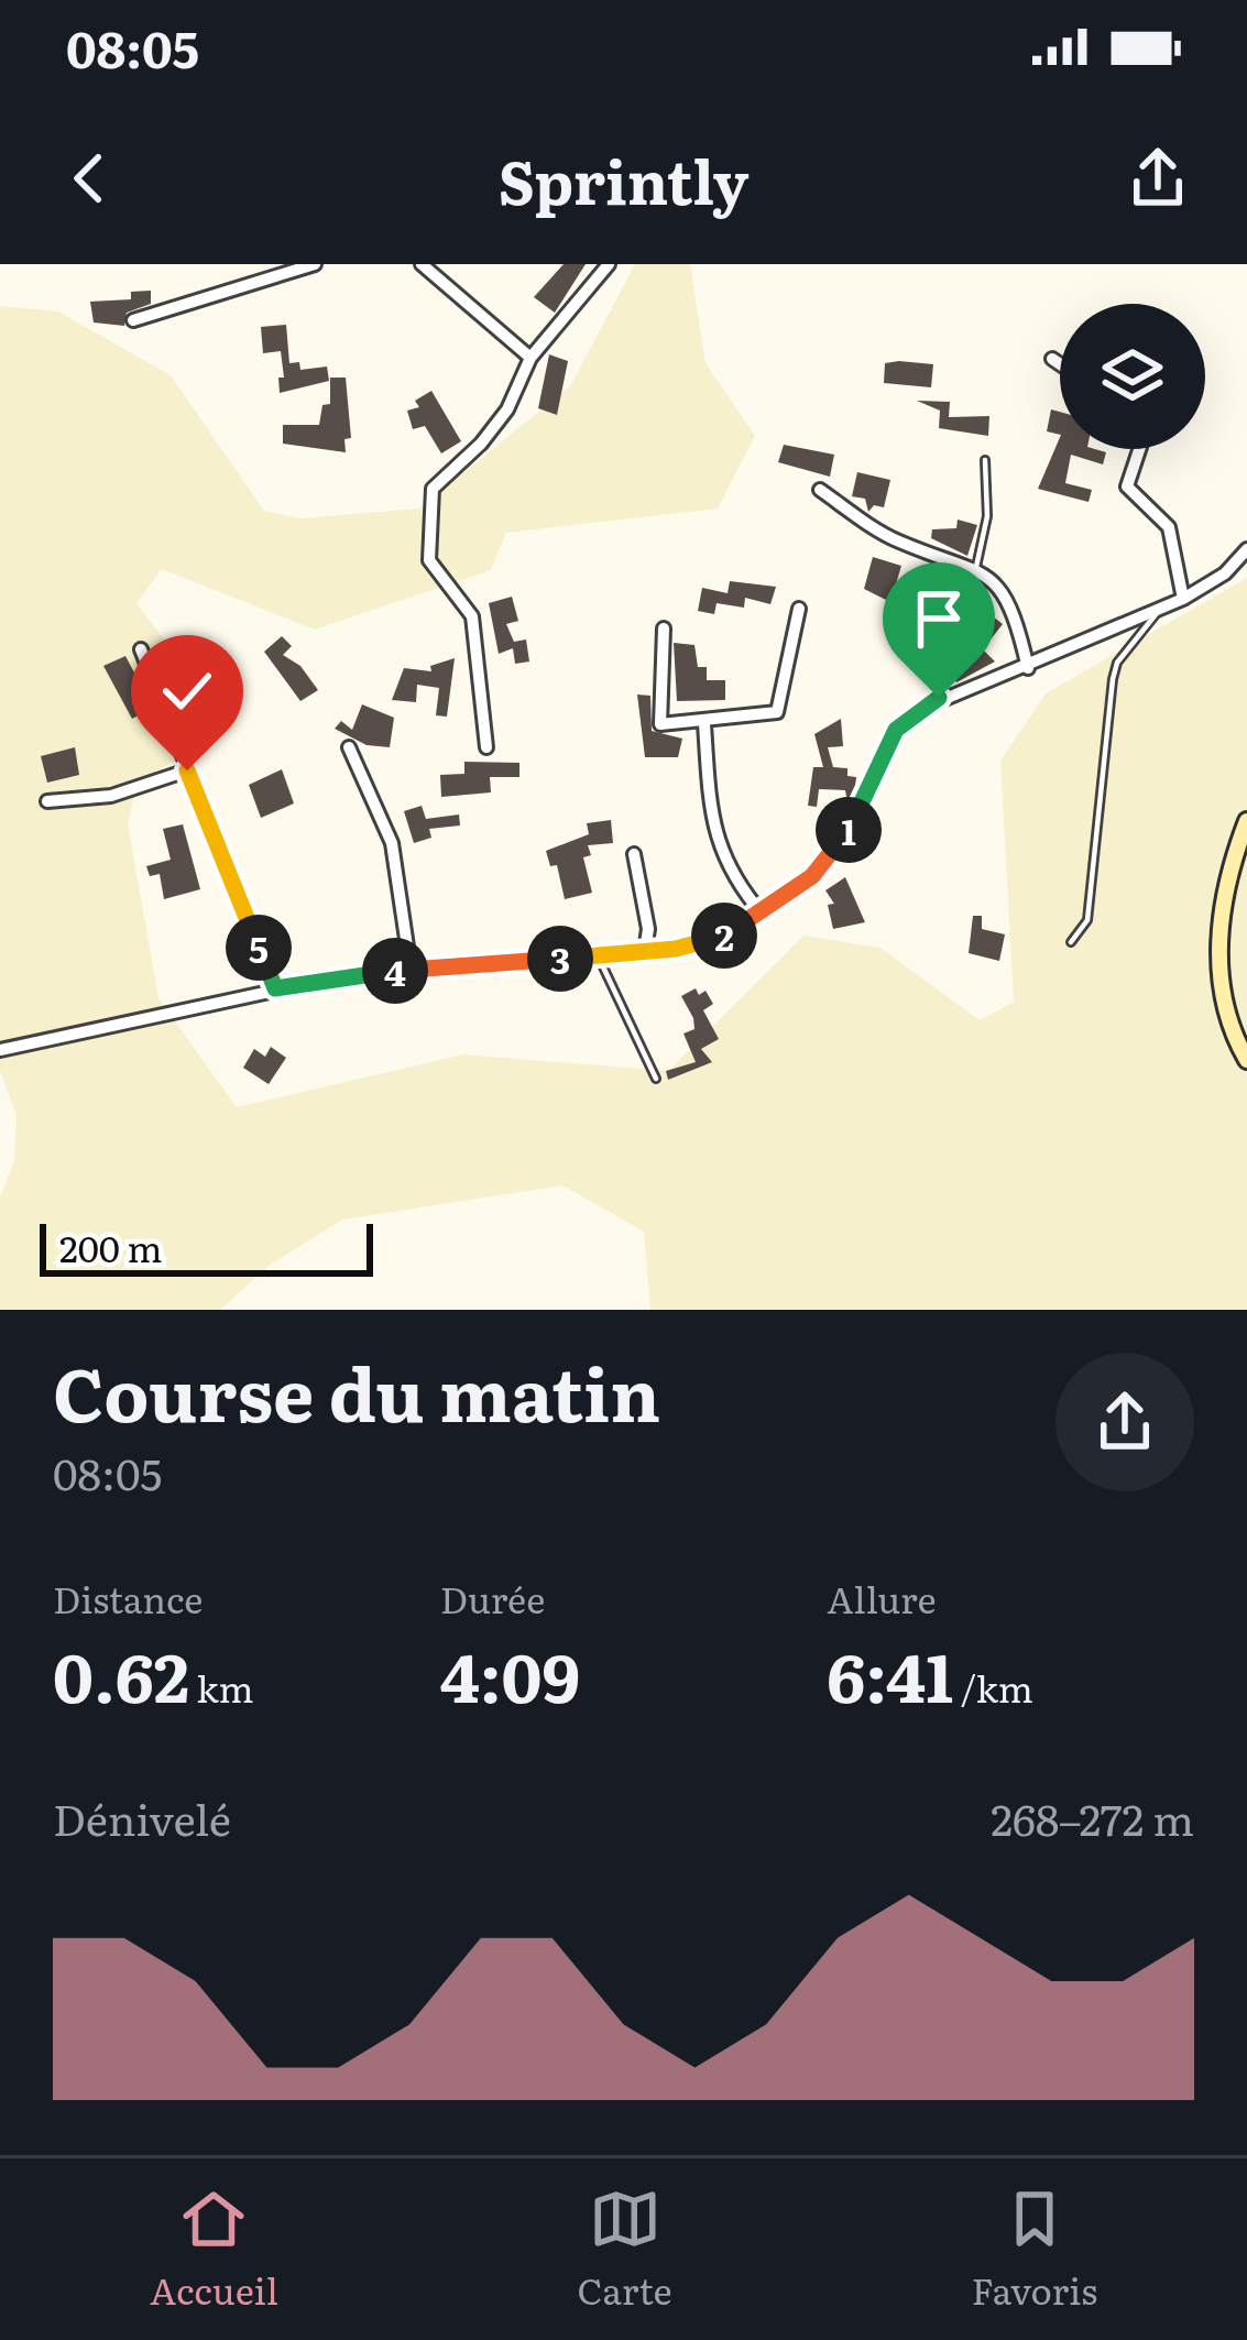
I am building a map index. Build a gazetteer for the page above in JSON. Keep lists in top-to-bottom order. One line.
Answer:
{"scale_bar":"200 m","page":{"status":"08:05","header":"Sprintly","pins":["1","2","5","3","4"],"scale":"200 m","heading":["Course du matin","08:05"],"stats":[["Distance","0.62 km"],["Durée","4:09"],["Allure","6:41 /km"]],"chart":["Dénivelé","268–272 m"],"tabs":["Accueil","Carte","Favoris"]}}
